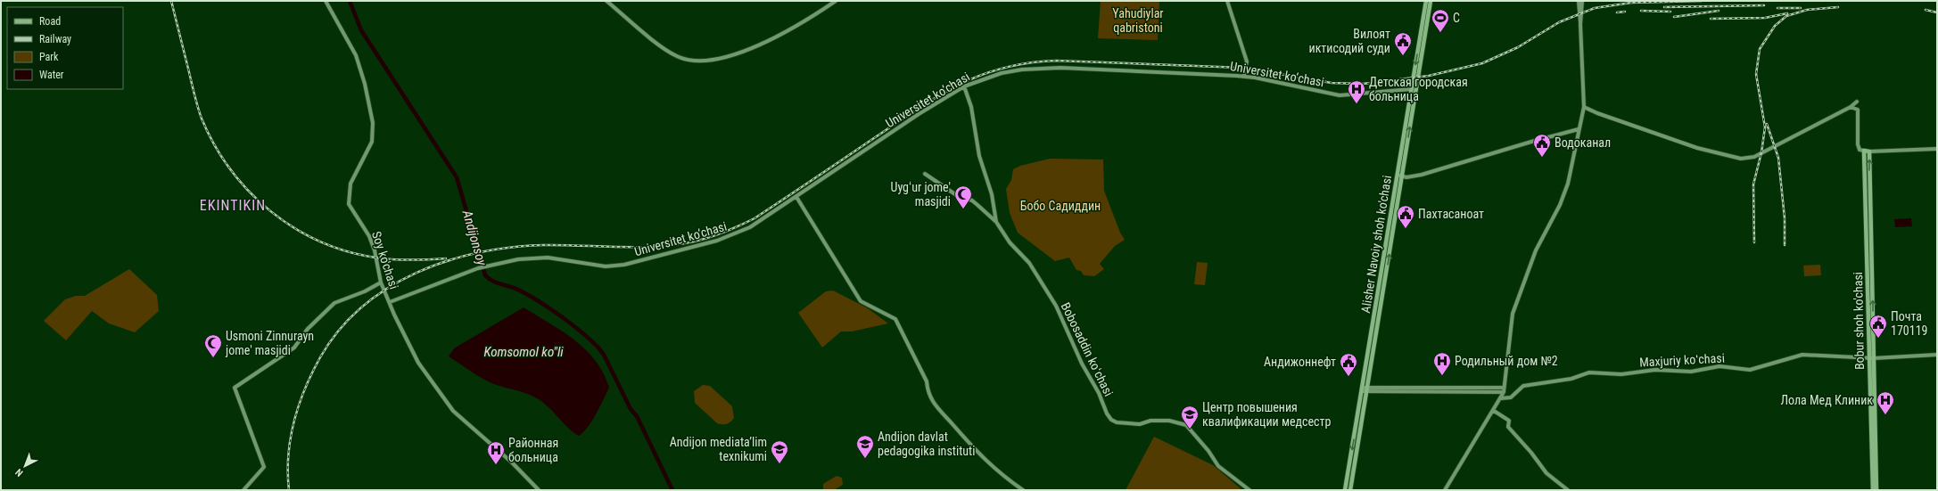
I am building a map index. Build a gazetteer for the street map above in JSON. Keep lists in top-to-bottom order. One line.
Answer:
{"streets":{"main road":["Universitet kо‘chasi","Alisher Navoiy shoh ko'chasi","Soy ko'chasi","Bobur shoh ko'chasi","Bobosaddin koʻchasi","Maxjuriy koʻchasi"]},"crossings":[["Universitet kо‘chasi","Alisher Navoiy shoh ko'chasi"],["Universitet kо‘chasi","Soy ko'chasi"],["Bobur shoh ko'chasi","Maxjuriy koʻchasi"]],"districts":["EKINTIKIN"],"water":["Andijonsoy","Komsomol ko\"li"],"parks":["Yahudiylar qabristoni","Бобо Садиддин"],"places":{"sports":["С"],"public building":["Вилоят иктисодий суди","Водоканал","Пахтасаноат","Почта 170119","Андижоннефт"],"hospital":["Детская городская больница","Родильный дом №2","Лола Мед Клиник","Районная больница"],"mosque":["Uygʻur jome' masjidi","Usmoni Zinnurayn jome' masjidi"],"school or university":["Центр повышения квалификации медсестр","Andijon davlat pedagogika instituti","Andijon mediataʼlim texnikumi"]},"legend":["Road","Railway","Park","Water"],"north":"bottom left"}
